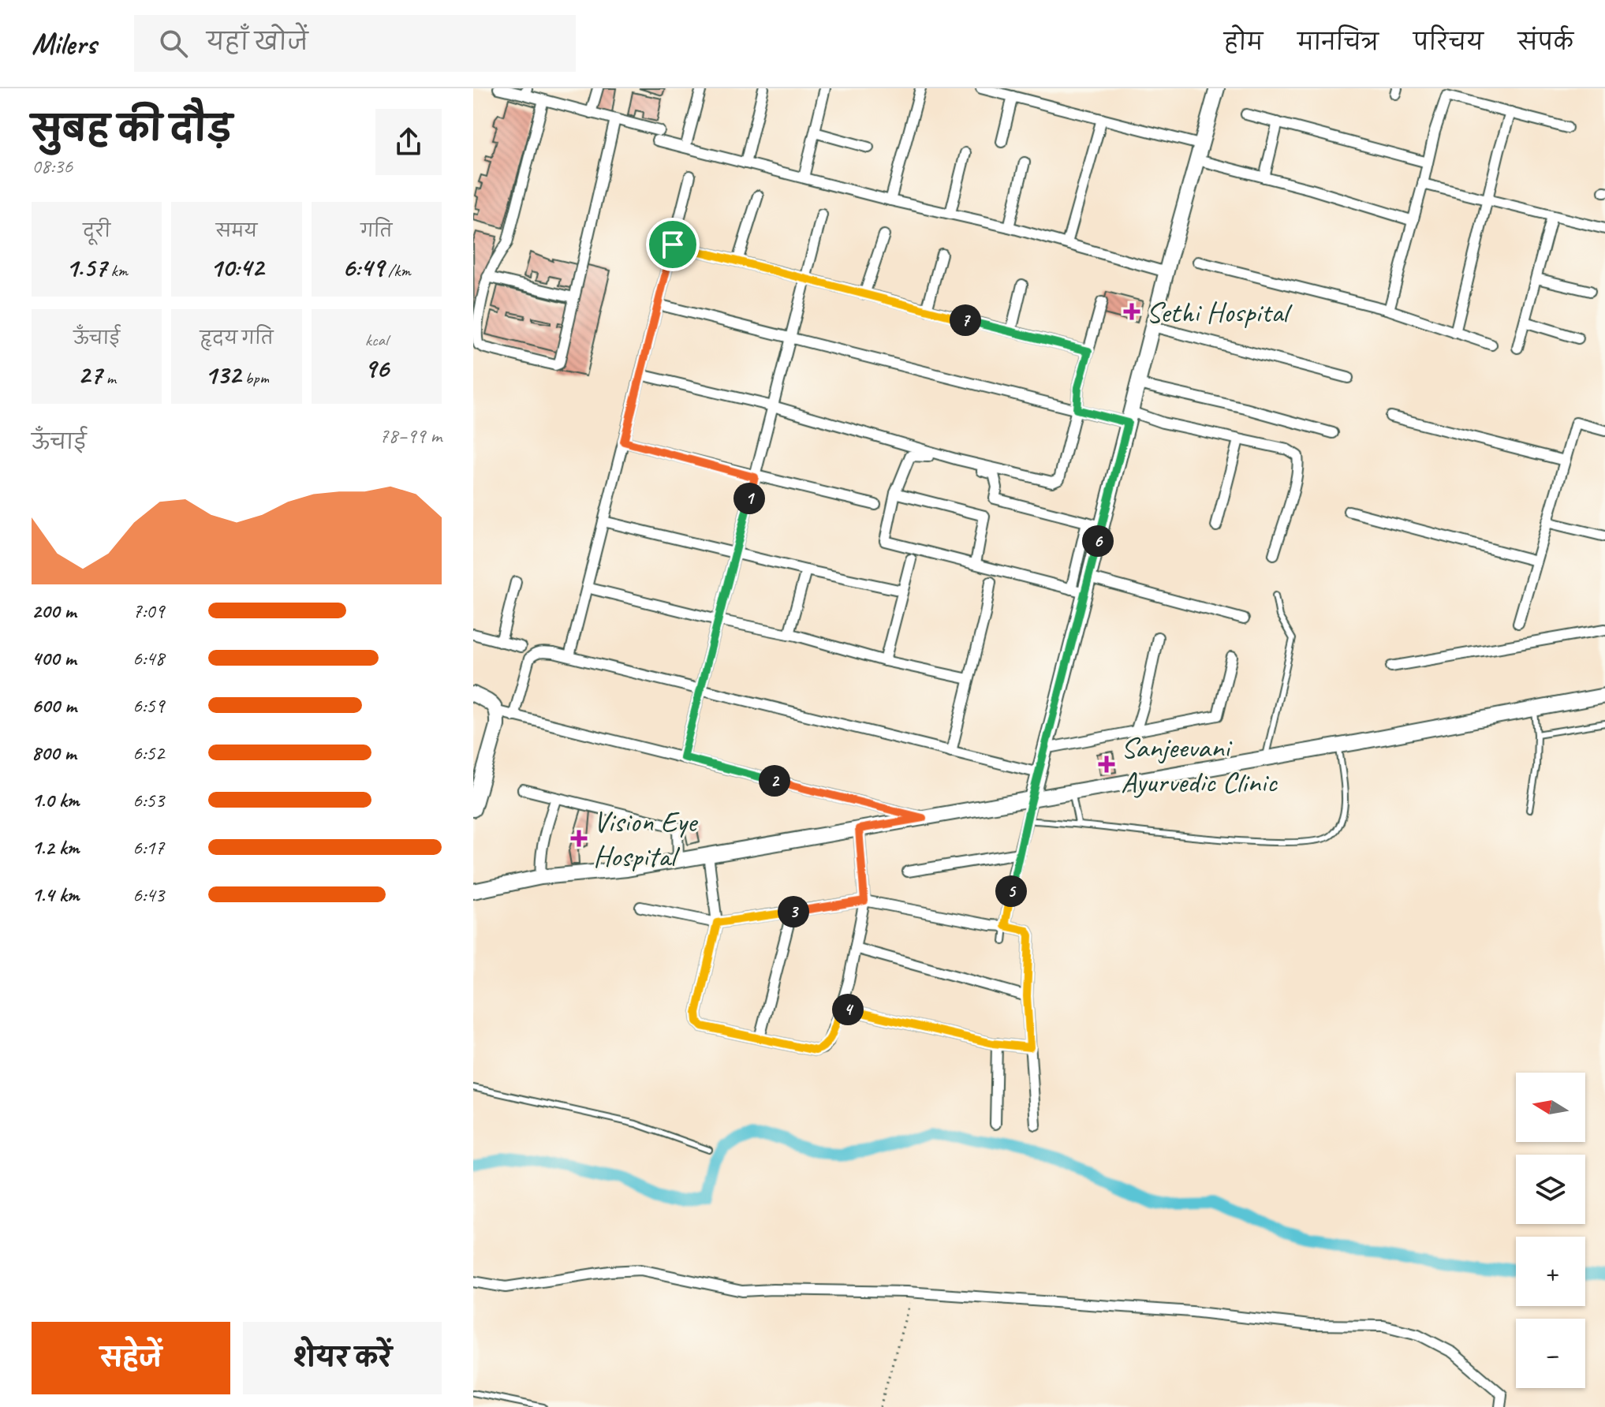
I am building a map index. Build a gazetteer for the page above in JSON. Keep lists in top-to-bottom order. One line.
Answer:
{"places":{"health":["Sethi Hospital","Sanjeevani Ayurvedic Clinic","Vision Eye Hospital"]},"north":"left","page":{"header":"Milers","search":"यहाँ खोजें","nav":["होम","मानचित्र","परिचय","संपर्क"],"heading":["सुबह की दौड़","08:36"],"stats":[["दूरी","1.57 km"],["समय","10:42"],["गति","6:49 /km"],["ऊँचाई","27 m"],["हृदय गति","132 bpm"],["kcal","96"]],"pins":["7","1","6","2","5","3","4"],"chart":["ऊँचाई","78–99 m"],"list":[{"name":"200 m","note":"7:09"},{"name":"400 m","note":"6:48"},{"name":"600 m","note":"6:59"},{"name":"800 m","note":"6:52"},{"name":"1.0 km","note":"6:53"},{"name":"1.2 km","note":"6:17"},{"name":"1.4 km","note":"6:43"}],"map_buttons":["+","−"],"buttons":["सहेजें","शेयर करें"]}}
